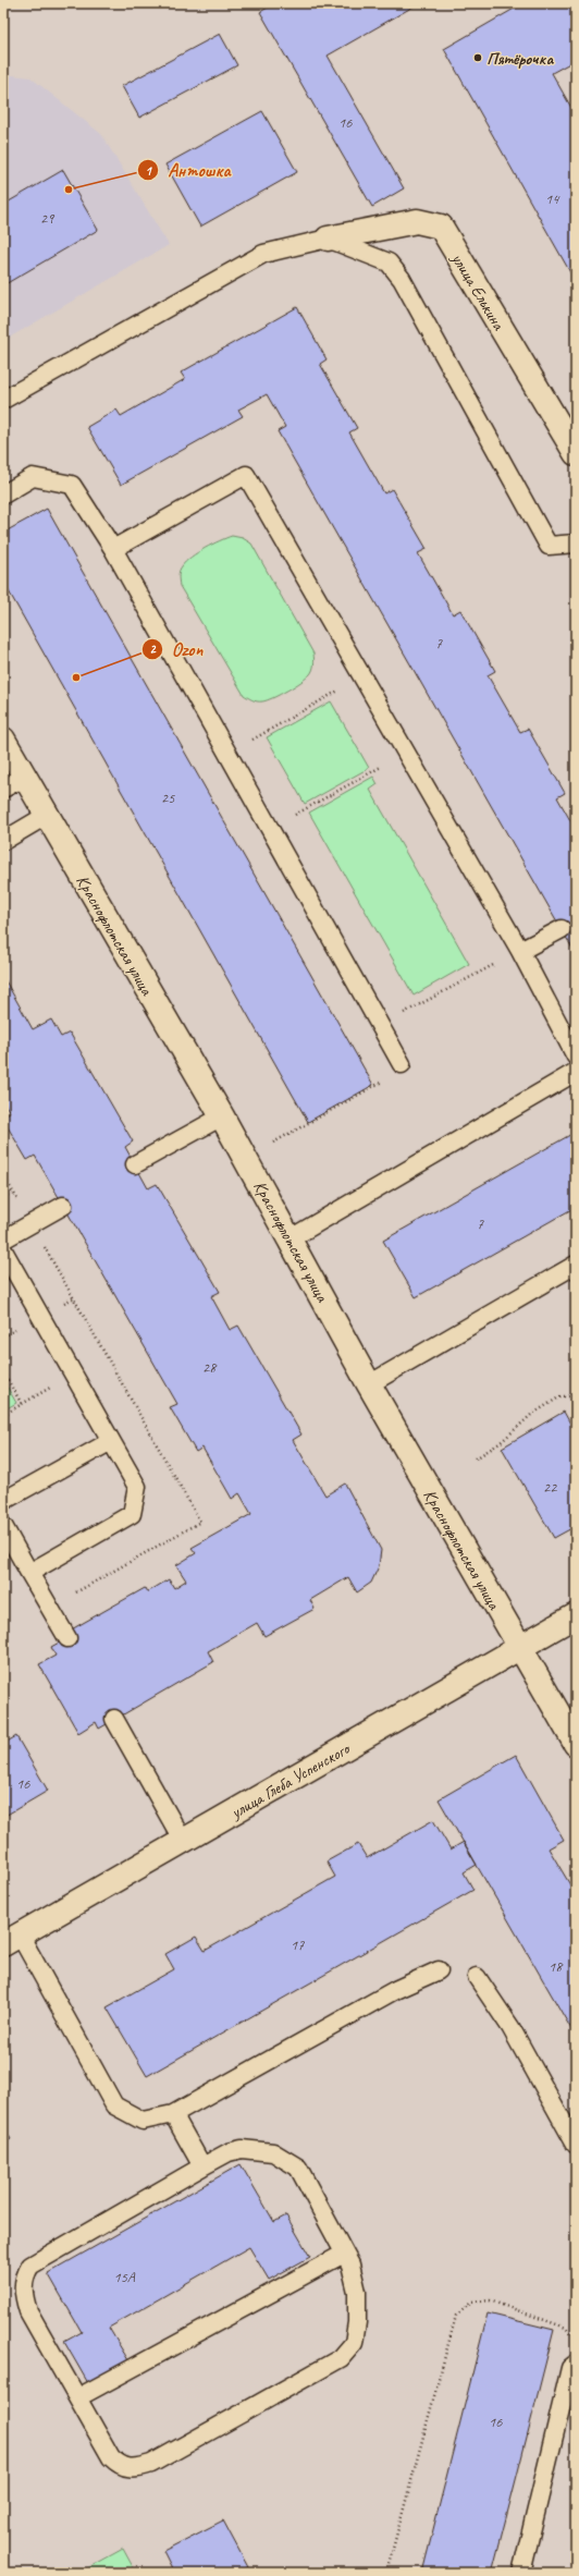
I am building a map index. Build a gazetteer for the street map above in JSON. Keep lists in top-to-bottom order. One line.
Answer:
{"streets":{"street":["улица Елькина","Краснофлотская улица","улица Глеба Успенского"]},"crossings":[["Краснофлотская улица","улица Глеба Успенского"]],"places":["Пятёрочка","Антошка","Ozon"],"house_numbers":["16","14","29","7","25","7","28","22","16","17","18","15А","16"]}
